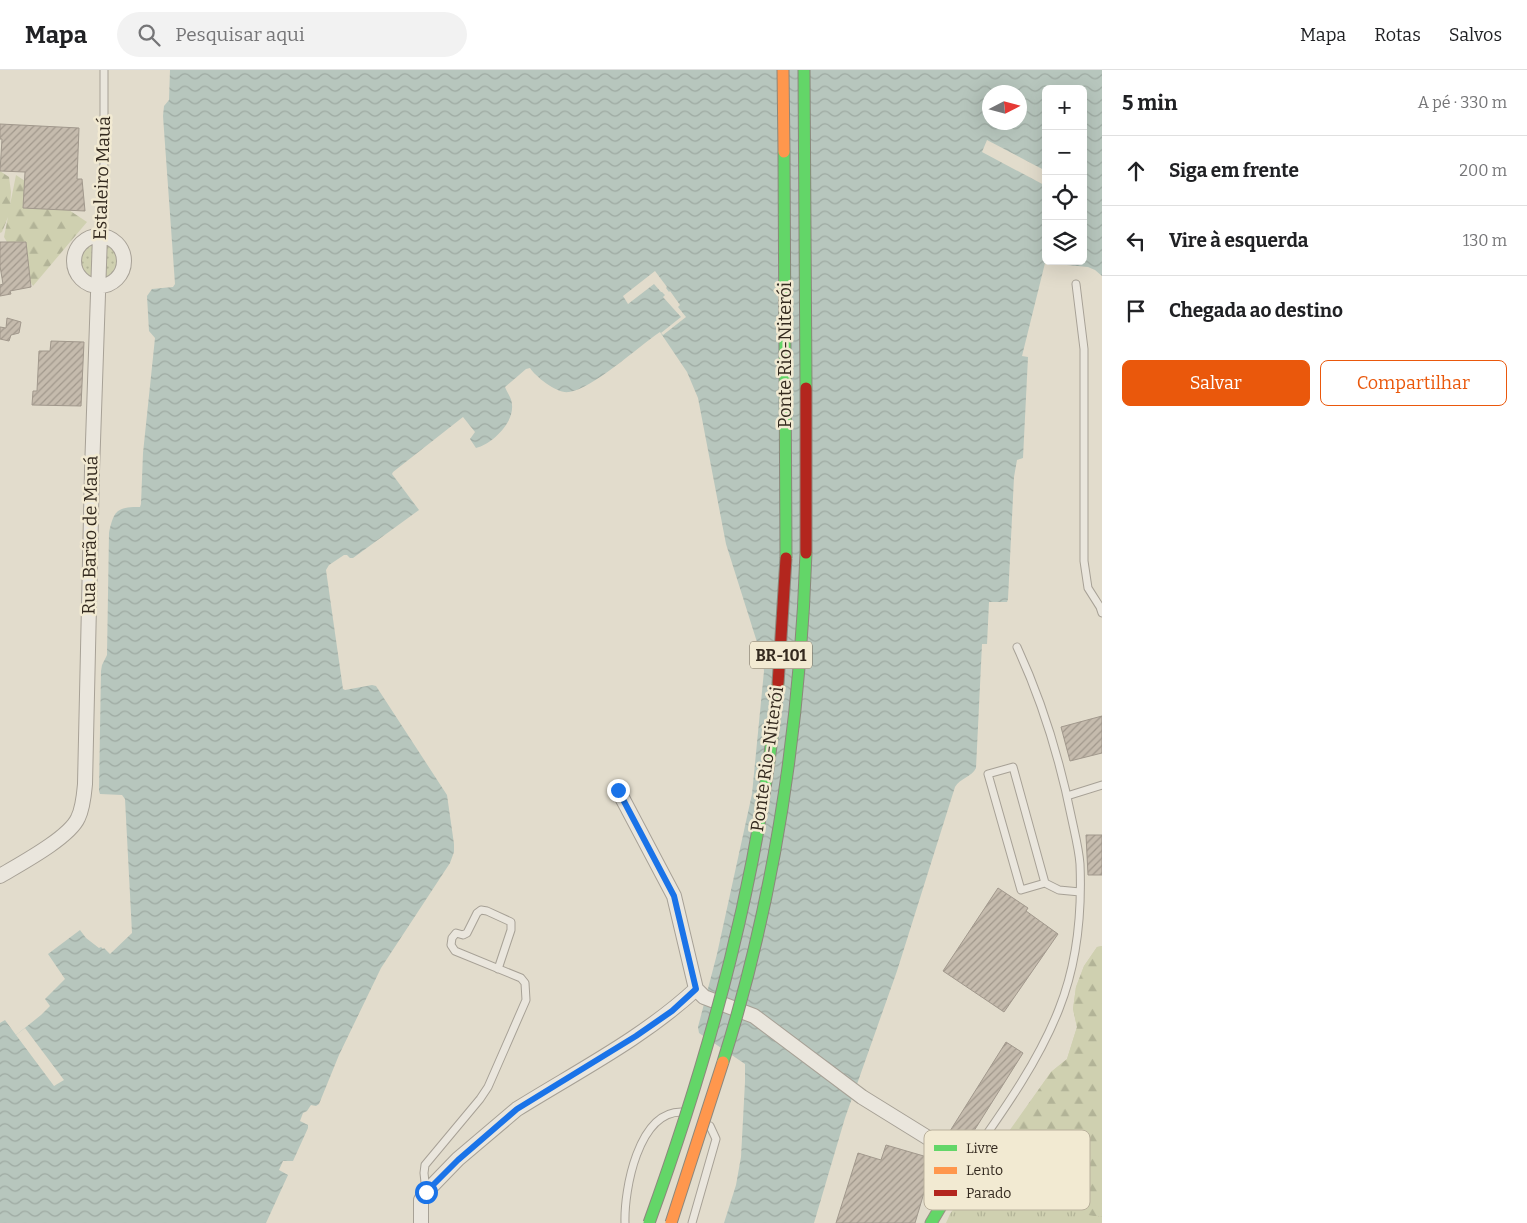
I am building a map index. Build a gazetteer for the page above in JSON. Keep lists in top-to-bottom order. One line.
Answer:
{"streets":{"main road":["Ponte Rio-Niterói","BR-101"],"street":["Estaleiro Mauá","Rua Barão de Mauá"]},"crossings":[["Estaleiro Mauá","Rua Barão de Mauá"]],"legend":["Livre","Lento","Parado"],"north":"right","page":{"header":"Mapa","search":"Pesquisar aqui","nav":["Mapa","Rotas","Salvos"],"heading":["5 min","A pé · 330 m"],"map_buttons":["+","−"],"list":[["Siga em frente","200 m"],["Vire à esquerda","130 m"],"Chegada ao destino"],"buttons":["Salvar","Compartilhar"]}}
